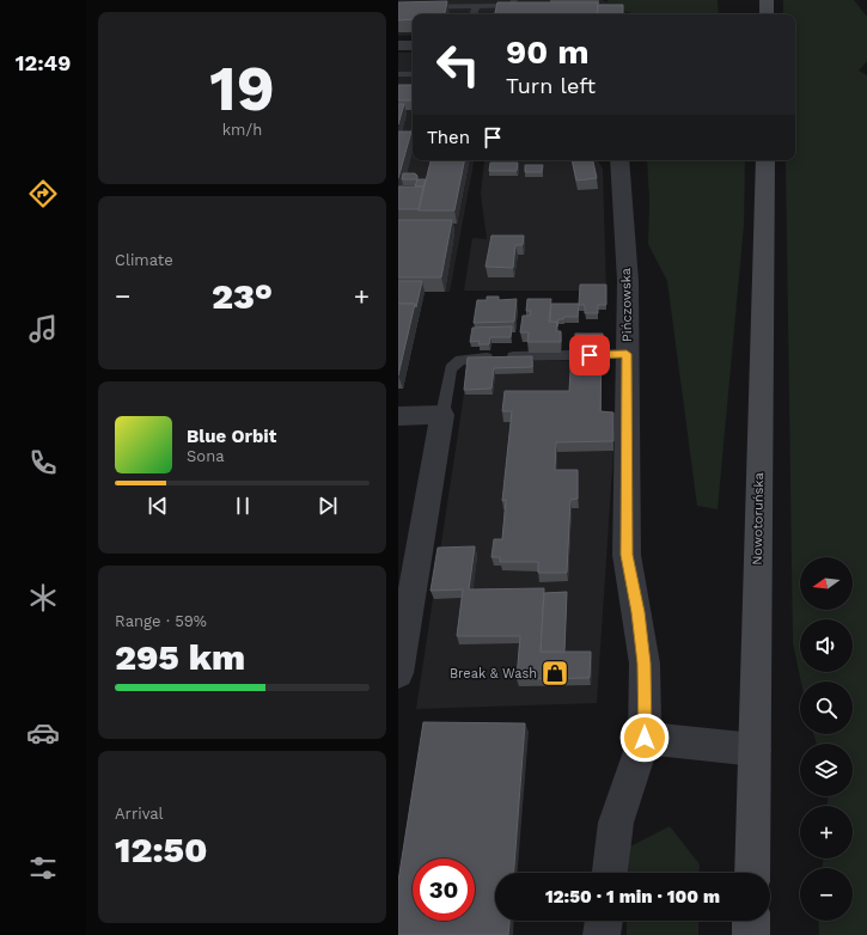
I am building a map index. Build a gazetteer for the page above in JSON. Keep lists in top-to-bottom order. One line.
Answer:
{"streets":{"main road":["Nowotoruńska"],"street":["Pińczowska"]},"places":{"shop":["Break & Wash"]},"north":"left","page":{"tabs":"12:49","tile":[["19","km/h"],"Climate",["Range · 59%","295 km"],["Arrival","12:50"]],"turn":["90 m","Turn left"],"then":"Then","heat":["−","23°","+"],"song":["Blue Orbit","Sona"],"map_buttons":["+","−"],"limit":"30","trip":"12:50 · 1 min · 100 m"}}
